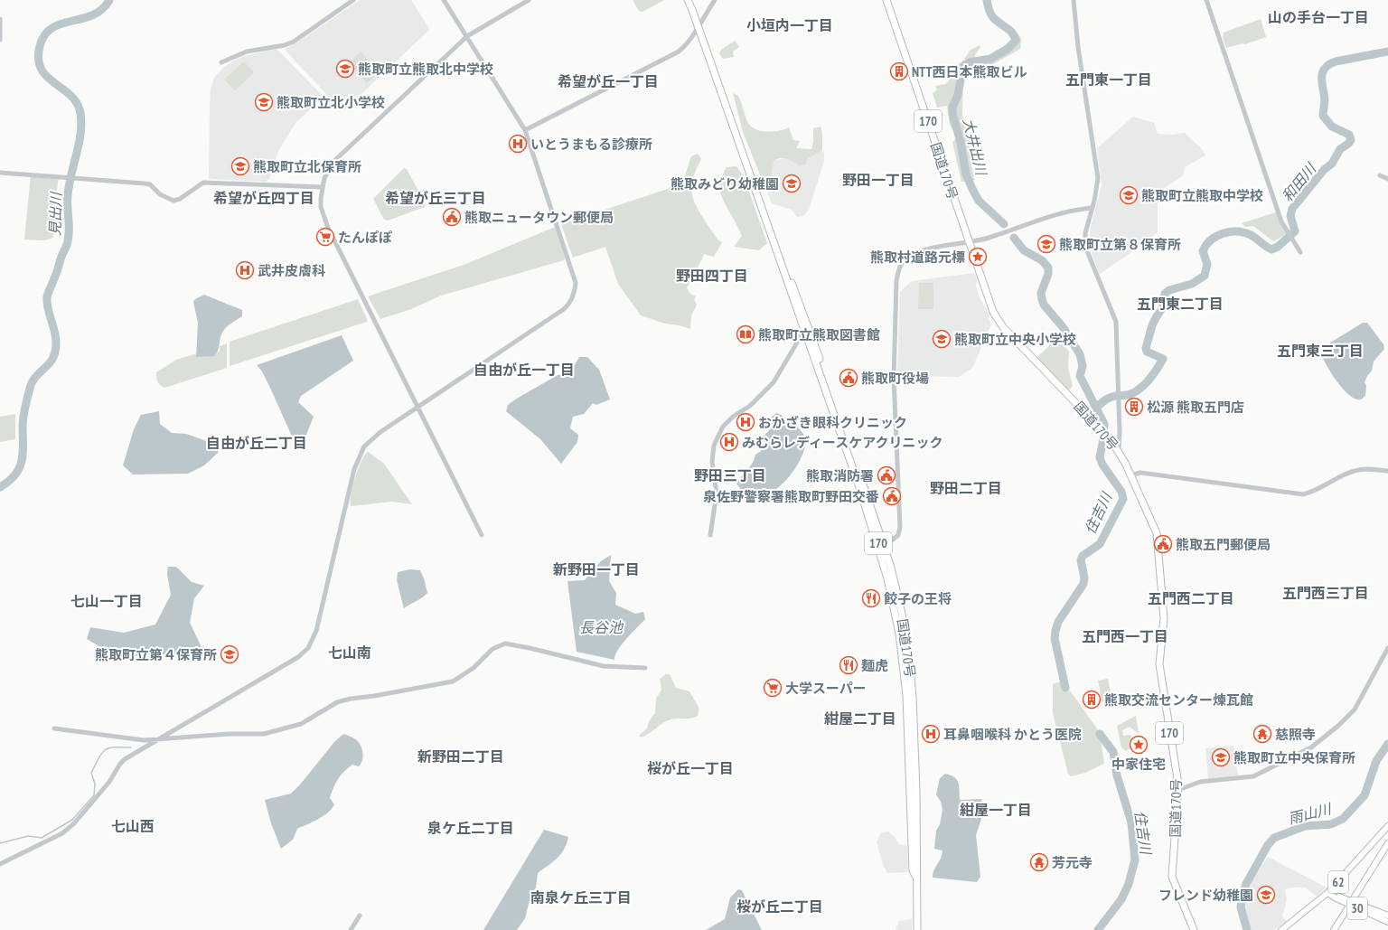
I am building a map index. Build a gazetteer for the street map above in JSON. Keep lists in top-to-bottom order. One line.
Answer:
{"streets":{"highway":["170","国道170号"],"main road":["62","30"]},"crossings":[["62","30"]],"districts":["山の手台一丁目","小垣内一丁目","五門東一丁目","希望が丘一丁目","野田一丁目","希望が丘四丁目","希望が丘三丁目","野田四丁目","五門東二丁目","五門東三丁目","自由が丘一丁目","自由が丘二丁目","野田三丁目","野田二丁目","新野田一丁目","五門西三丁目","五門西二丁目","七山一丁目","五門西一丁目","七山南","紺屋二丁目","新野田二丁目","桜が丘一丁目","紺屋一丁目","七山西","泉ケ丘二丁目","南泉ケ丘三丁目","桜が丘二丁目"],"water":["大井出川","和田川","見出川","住吉川","長谷池","雨山川"],"places":{"school or university":["熊取町立熊取北中学校","熊取町立北小学校","熊取町立北保育所","熊取みどり幼稚園","熊取町立熊取中学校","熊取町立第８保育所","熊取町立中央小学校","熊取町立第４保育所","熊取町立中央保育所","フレンド幼稚園"],"building":["NTT西日本熊取ビル","松源 熊取五門店","熊取交流センター煉瓦館"],"hospital":["いとうまもる診療所","武井皮膚科","おかざき眼科クリニック","みむらレディースケアクリニック","耳鼻咽喉科 かとう医院"],"public building":["熊取ニュータウン郵便局","熊取町役場","熊取消防署","泉佐野警察署熊取町野田交番","熊取五門郵便局"],"supermarket":["たんぽぽ","大学スーパー"],"place":["熊取村道路元標","中家住宅"],"library":["熊取町立熊取図書館"],"restaurant":["餃子の王将","麺虎"],"temple":["慈照寺","芳元寺"]}}
